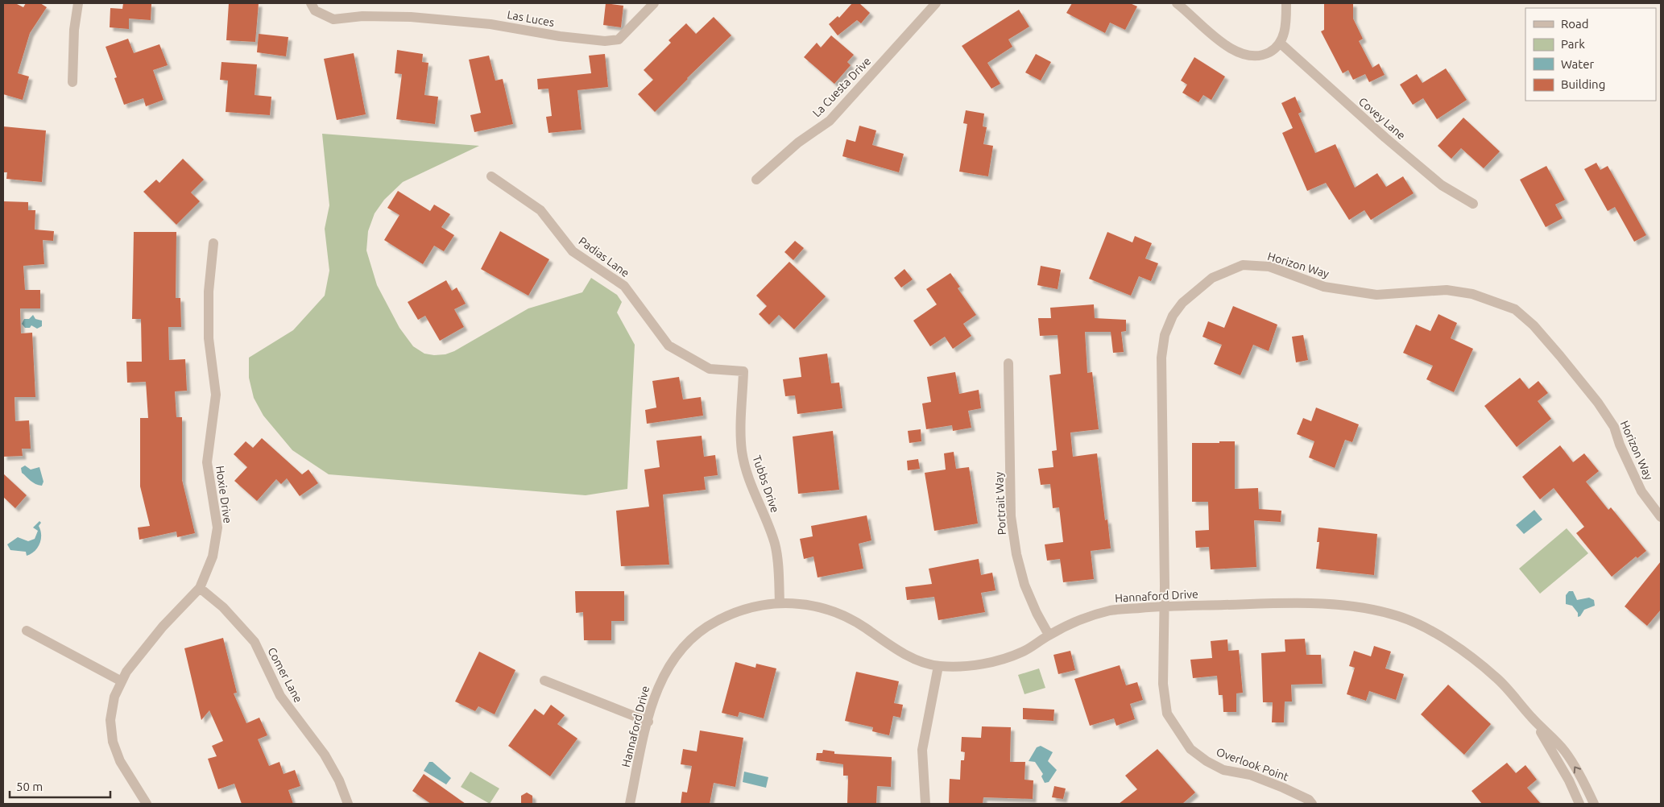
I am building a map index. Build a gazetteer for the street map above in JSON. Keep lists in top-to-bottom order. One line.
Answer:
{"streets":{"street":["Las Luces","La Cuesta Drive","Covey Lane","Padias Lane","Horizon Way","Tubbs Drive","Hoxie Drive","Portrait Way","Hannaford Drive","Comer Lane","Overlook Point"]},"crossings":[["Padias Lane","Tubbs Drive"],["Horizon Way","Hannaford Drive"],["Horizon Way","Overlook Point"],["Tubbs Drive","Hannaford Drive"],["Hoxie Drive","Comer Lane"],["Portrait Way","Hannaford Drive"],["Hannaford Drive","Overlook Point"]],"legend":["Road","Park","Water","Building"],"scale_bar":"50 m"}
